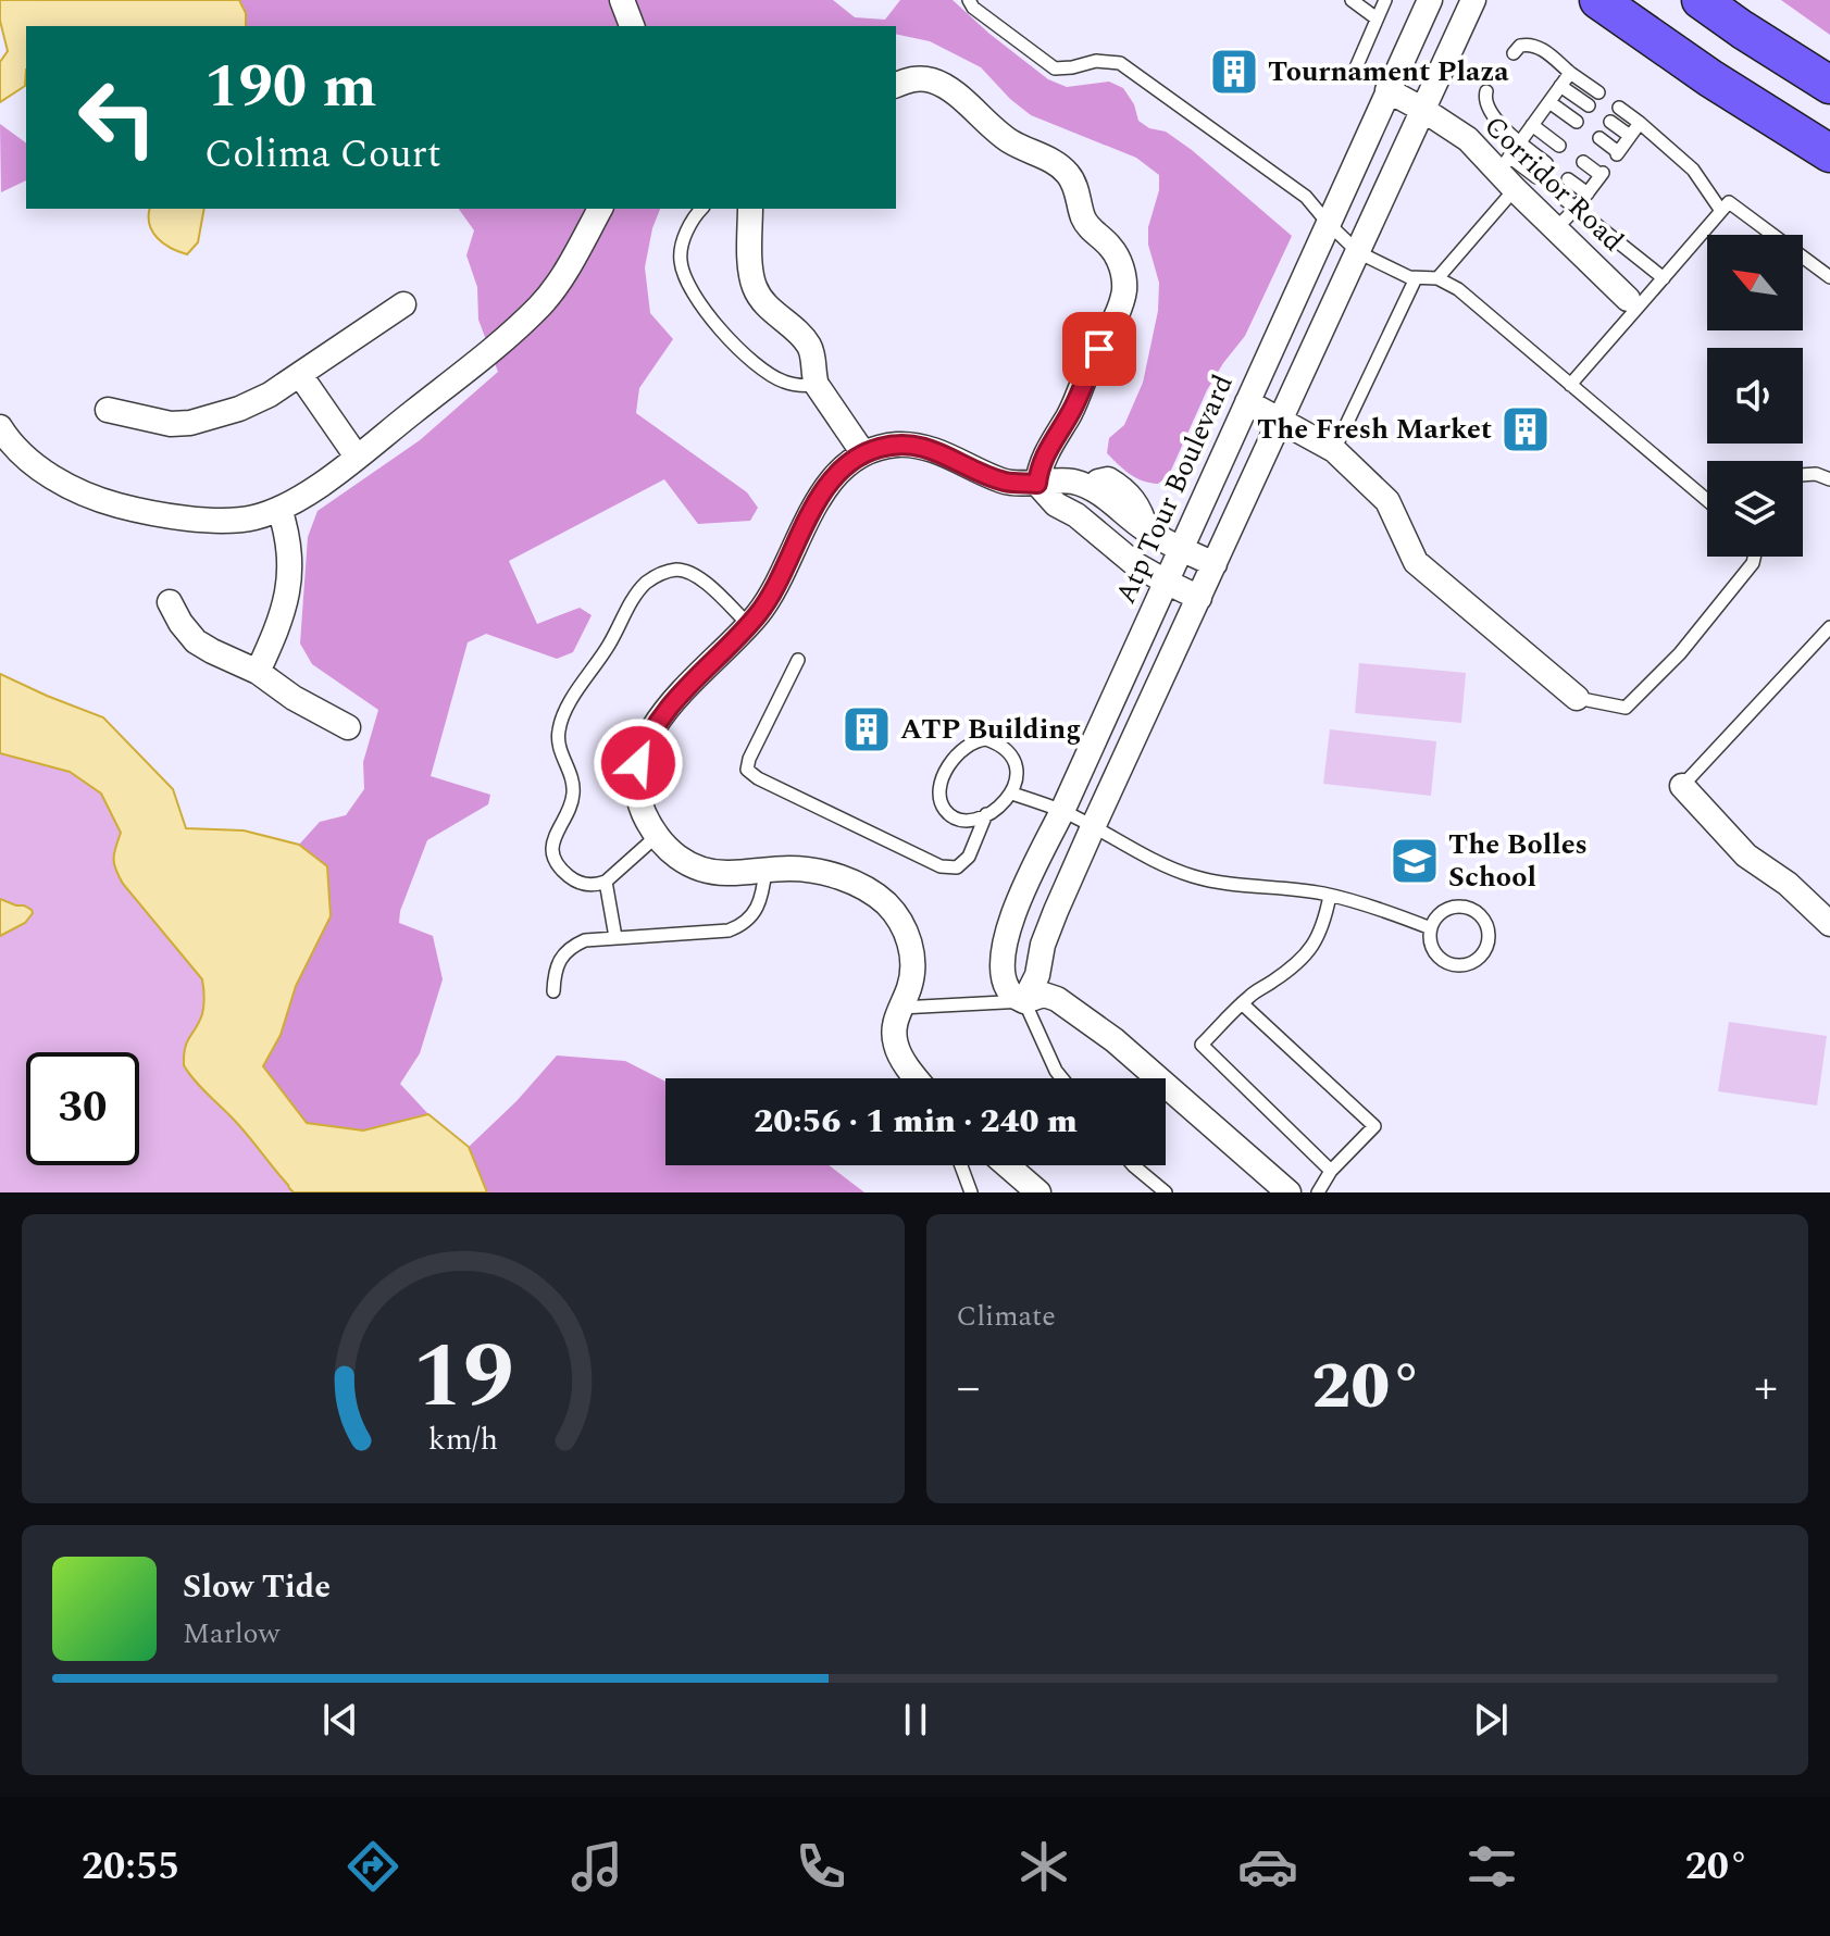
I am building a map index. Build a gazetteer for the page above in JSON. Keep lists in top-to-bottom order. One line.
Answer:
{"streets":{"street":["Corridor Road","Atp Tour Boulevard"]},"crossings":[["Corridor Road","Atp Tour Boulevard"]],"places":{"building":["Tournament Plaza","The Fresh Market","ATP Building"],"school or university":["The Bolles School"]},"north":"top left","page":{"turn":["190 m","Colima Court"],"limit":"30","trip":"20:56 · 1 min · 240 m","tile":"Climate","heat":["−","20°","+"],"song":["Slow Tide","Marlow"],"tabs":["20:55","20°"],"gauge":["19","km/h"]}}
